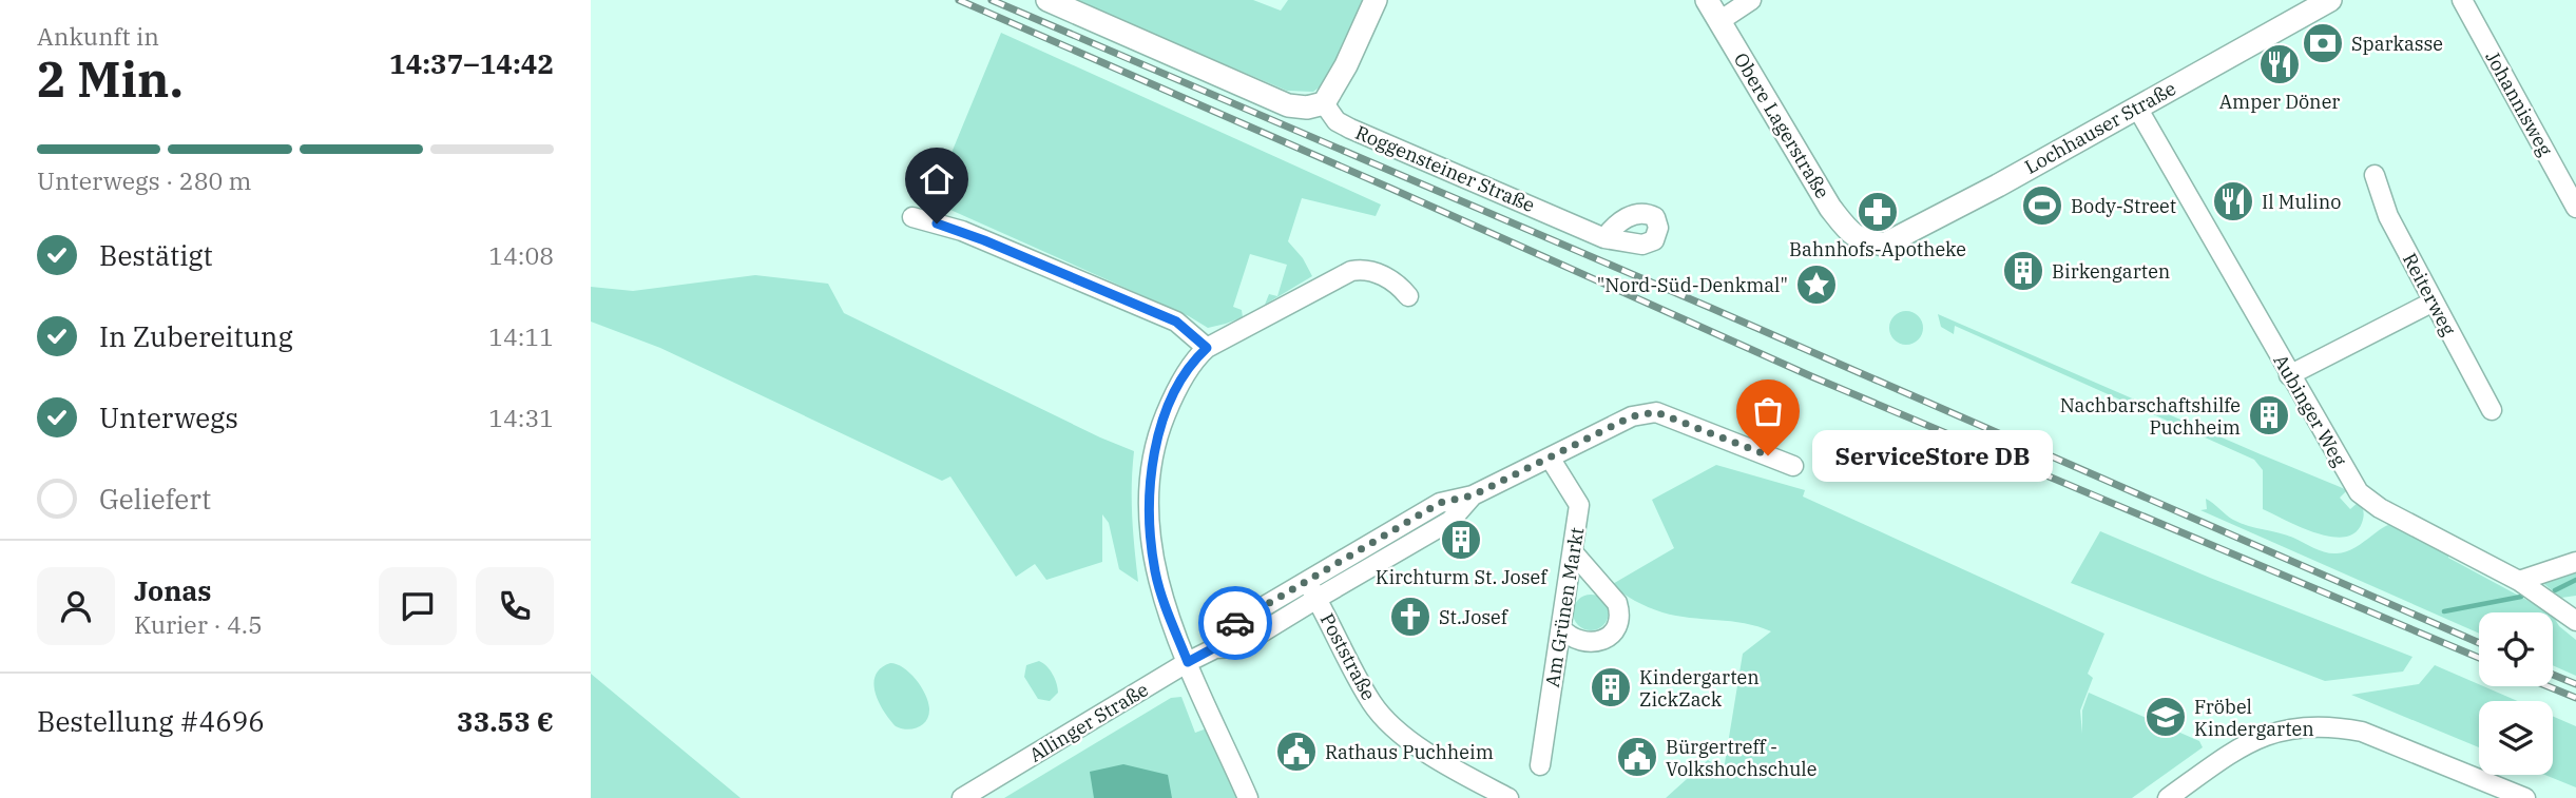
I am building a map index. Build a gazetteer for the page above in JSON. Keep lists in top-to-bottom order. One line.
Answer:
{"streets":{"street":["Johannisweg","Obere Lagerstraße","Lochhauser Straße","Roggensteiner Straße","Reiterweg","Aubinger Weg","Am Grünen Markt","Poststraße","Allinger Straße"]},"crossings":[["Obere Lagerstraße","Lochhauser Straße"],["Lochhauser Straße","Aubinger Weg"],["Am Grünen Markt","Allinger Straße"],["Poststraße","Allinger Straße"]],"places":{"bank":["Sparkasse"],"restaurant":["Amper Döner","Il Mulino"],"sports":["Body-Street"],"pharmacy":["Bahnhofs-Apotheke"],"building":["Birkengarten","Nachbarschaftshilfe Puchheim","Kirchturm St. Josef","Kindergarten ZickZack"],"place":["\"Nord-Süd-Denkmal\""],"other":["ServiceStore DB"],"church":["St.Josef"],"school or university":["Fröbel Kindergarten"],"public building":["Rathaus Puchheim","Bürgertreff - Volkshochschule"]},"page":{"heading":["2 Min.","Ankunft in","14:37–14:42"],"panel":["Jonas","Kurier · 4.5","Bestellung #4696","33.53 €"],"bar":"Unterwegs · 280 m","list":[["Bestätigt","14:08"],["In Zubereitung","14:11"],["Unterwegs","14:31"],"Geliefert"],"bubble":"ServiceStore DB"}}
